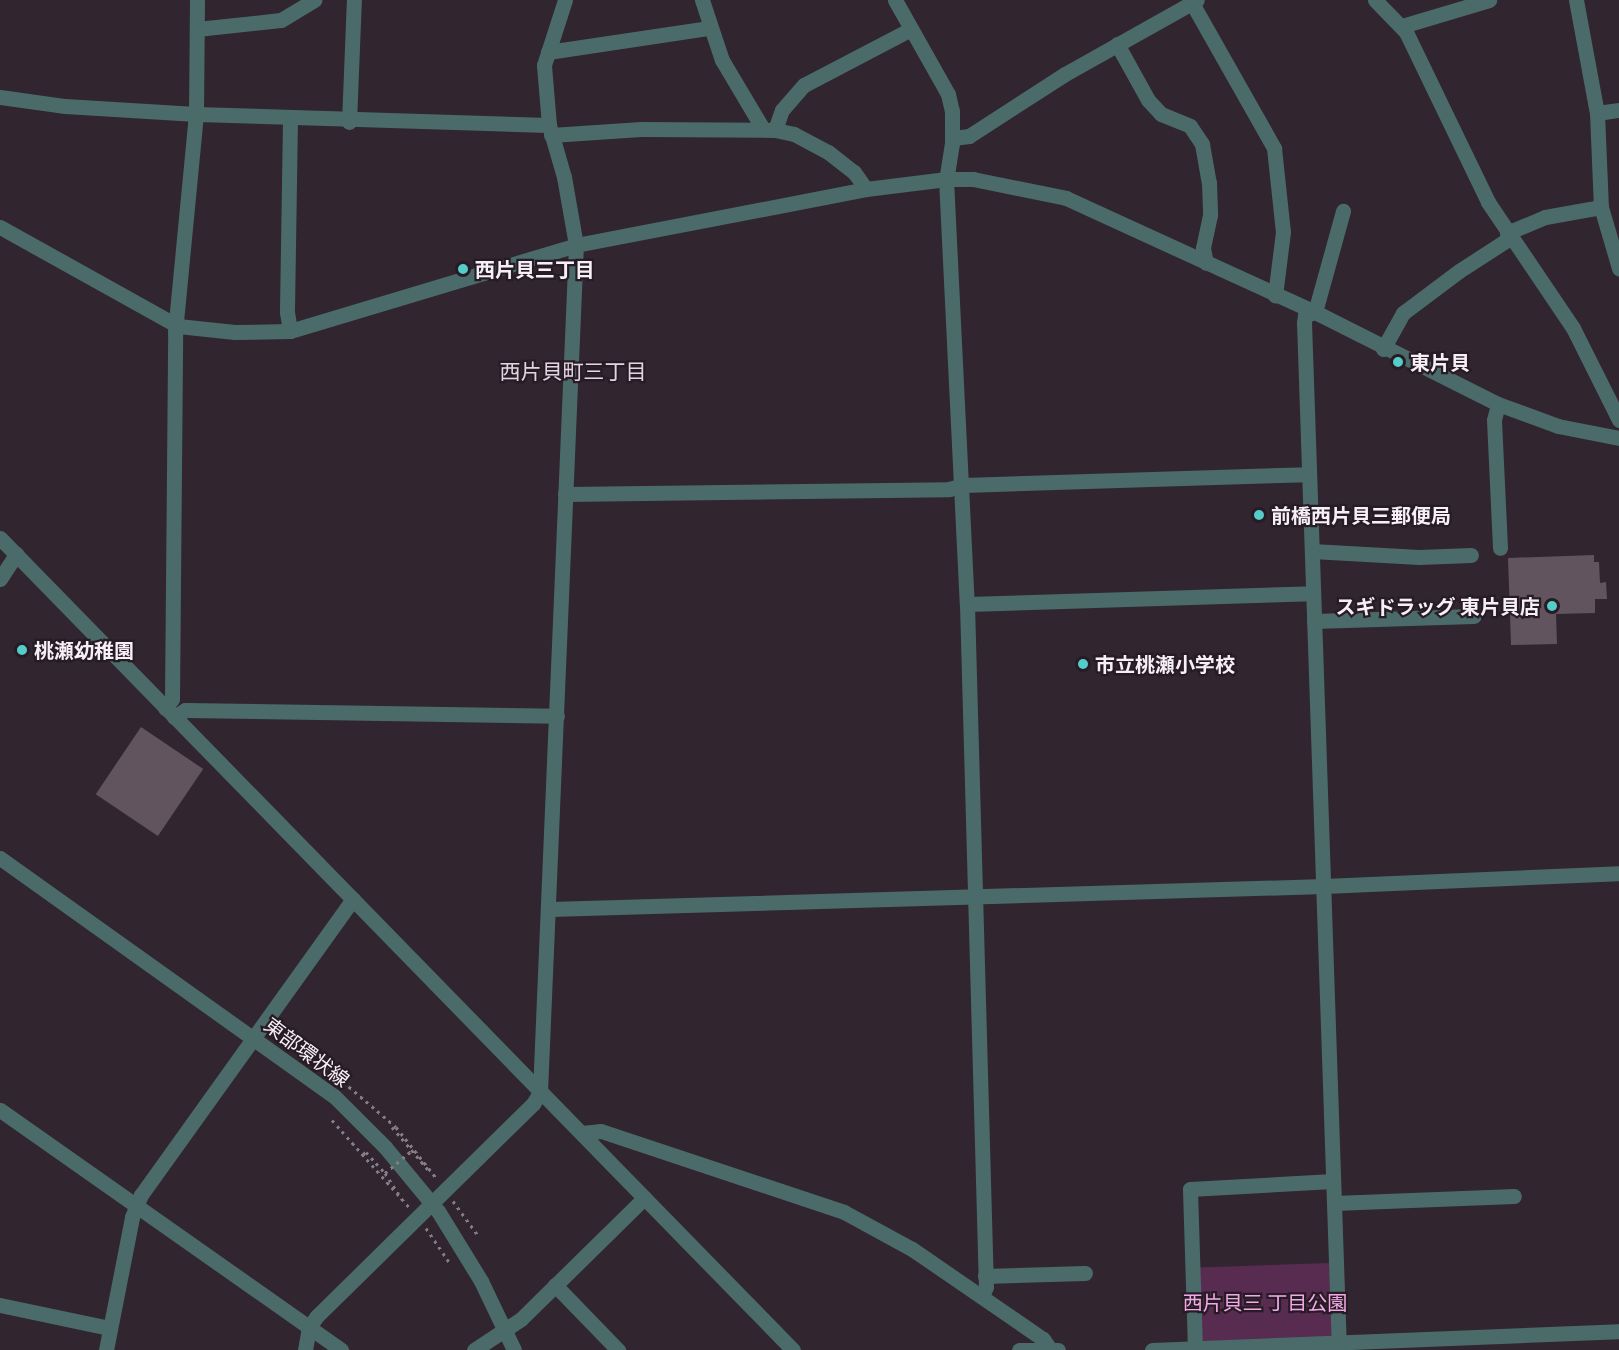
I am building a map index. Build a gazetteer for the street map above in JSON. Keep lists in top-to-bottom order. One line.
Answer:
{"streets":{"street":["東部環状線"]},"districts":["西片貝町三丁目"],"parks":["西片貝三 丁目公園"],"places":["西片貝三丁目","東片貝","前橋西片貝三郵便局","スギドラッグ 東片貝店","桃瀬幼稚園","市立桃瀬小学校"]}
